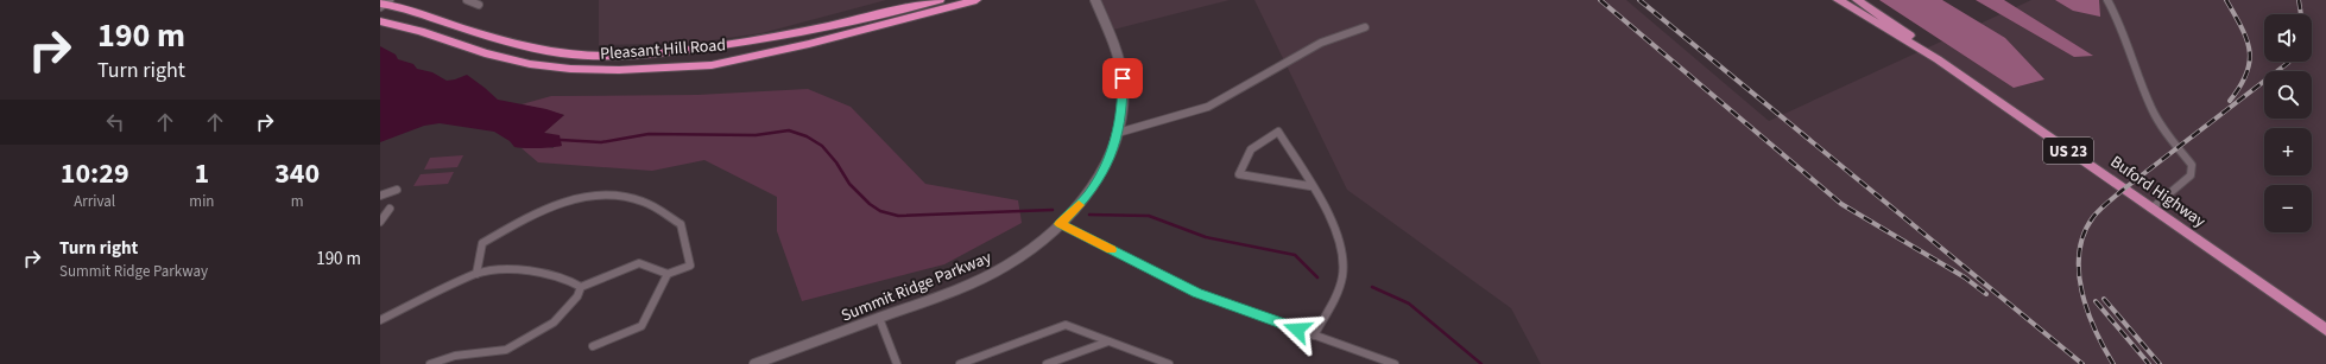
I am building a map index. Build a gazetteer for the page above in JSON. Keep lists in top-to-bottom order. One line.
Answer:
{"streets":{"highway":["Pleasant Hill Road"],"main road":["US 23","Buford Highway"],"street":["Summit Ridge Parkway"]},"page":{"turn":["190 m","Turn right"],"map_buttons":["+","−"],"eta":["10:29","Arrival","1","min","340","m"],"list":[{"name":"Turn right","note":"Summit Ridge Parkway","value":"190 m"}]}}
